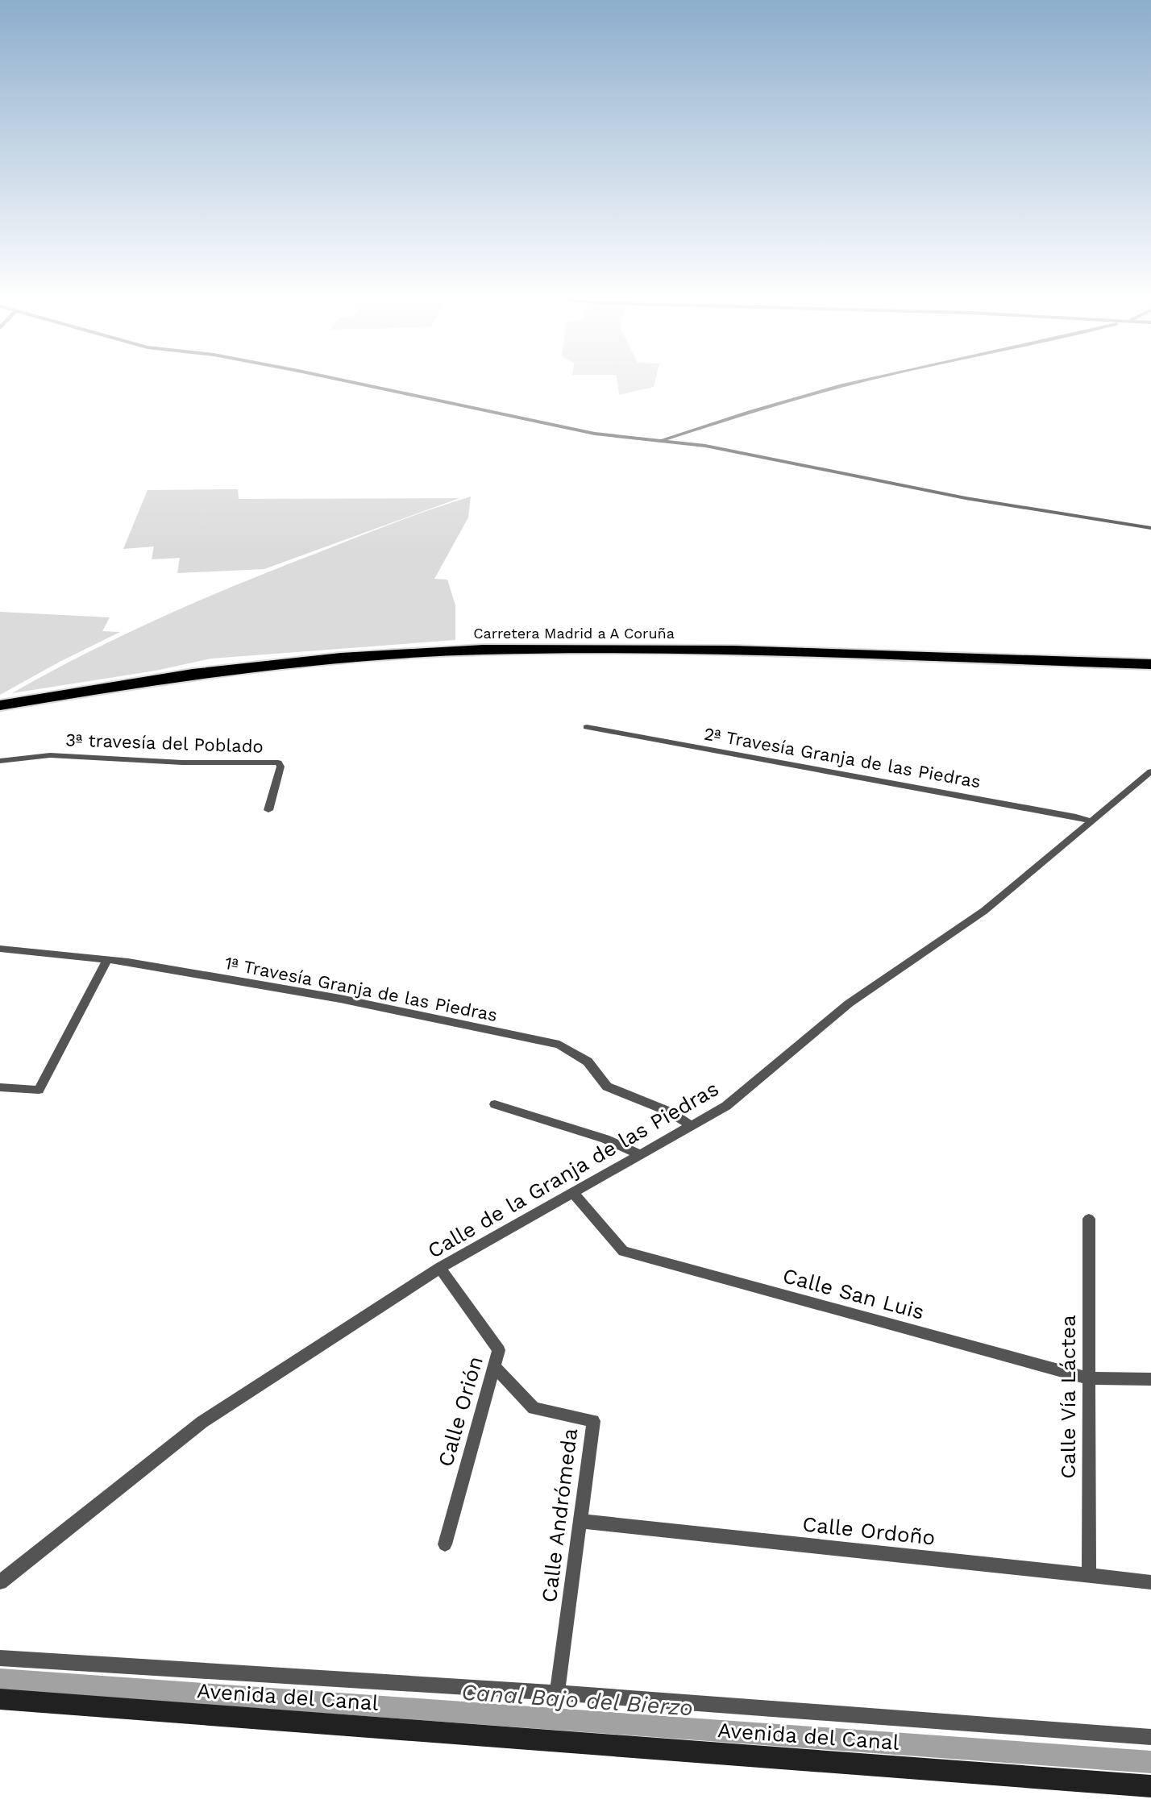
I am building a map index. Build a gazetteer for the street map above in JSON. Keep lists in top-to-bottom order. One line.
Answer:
{"streets":{"highway":["Carretera Madrid a A Coruña"],"street":["3ª travesía del Poblado","2ª Travesía Granja de las Piedras","1ª Travesía Granja de las Piedras","Calle de la Granja de las Piedras","Calle San Luis","Calle Vía Láctea","Calle Orión","Calle Andrómeda","Calle Ordoño","Avenida del Canal"]},"crossings":[["2ª Travesía Granja de las Piedras","Calle de la Granja de las Piedras"],["1ª Travesía Granja de las Piedras","Calle de la Granja de las Piedras"],["Calle de la Granja de las Piedras","Calle San Luis"],["Calle de la Granja de las Piedras","Calle Orión"],["Calle San Luis","Calle Vía Láctea"],["Calle Vía Láctea","Calle Ordoño"],["Calle Orión","Calle Andrómeda"],["Calle Andrómeda","Calle Ordoño"],["Calle Andrómeda","Avenida del Canal"]],"water":["Canal Bajo del Bierzo"]}
